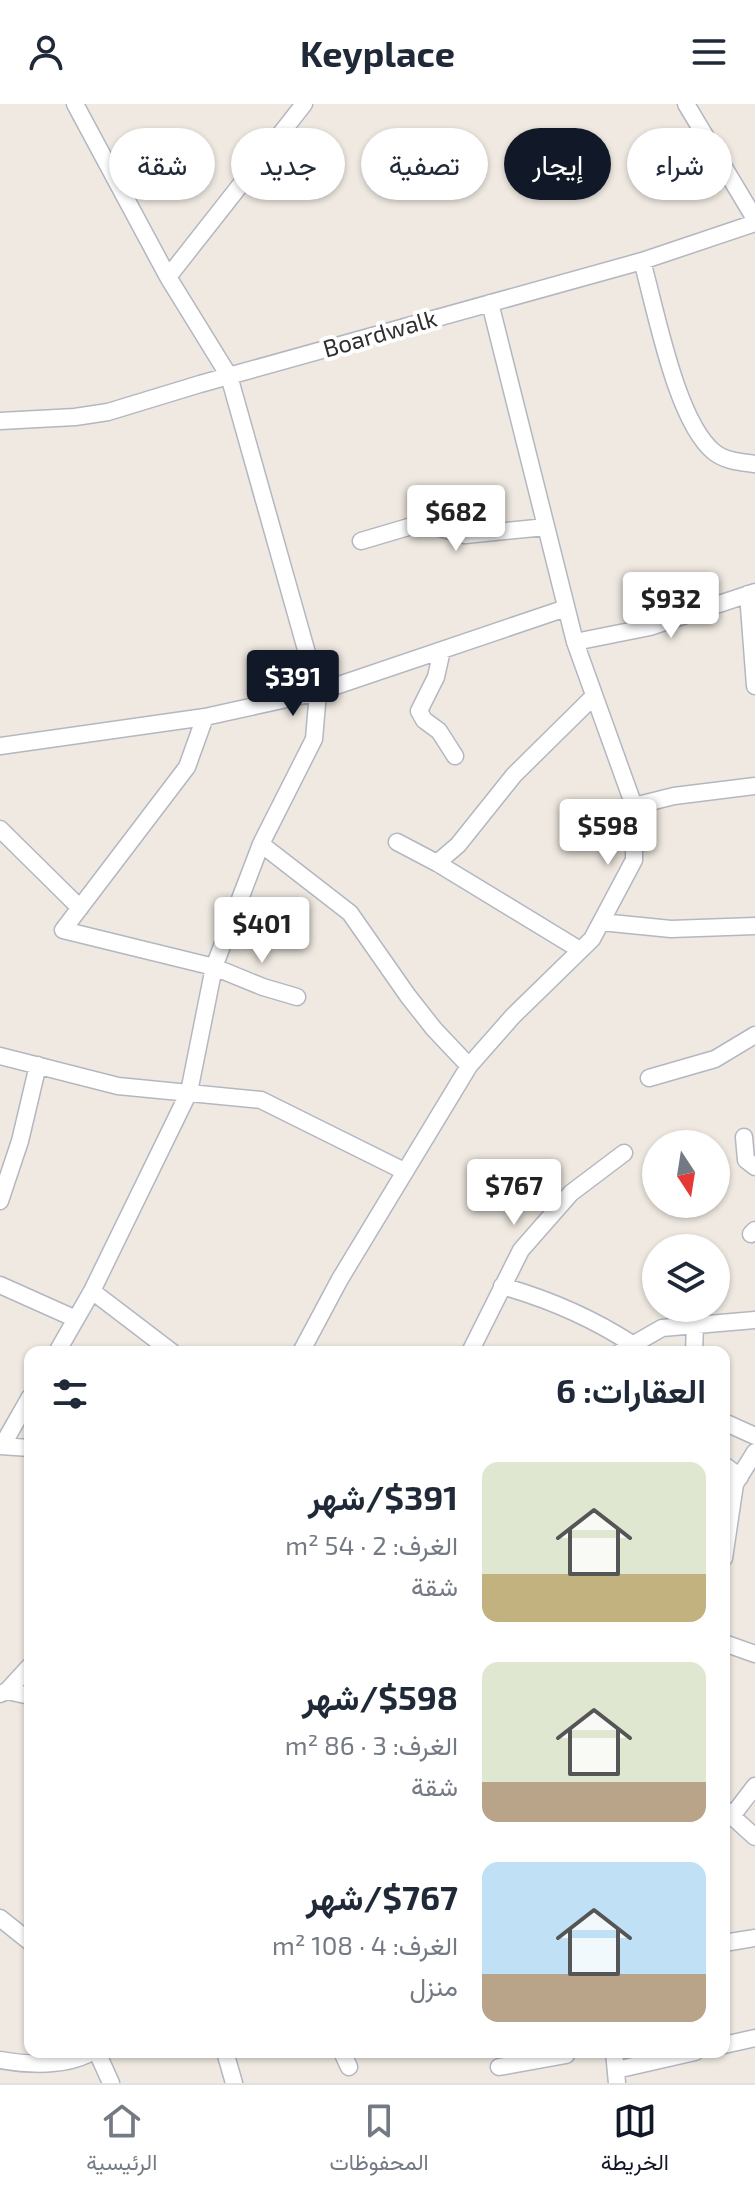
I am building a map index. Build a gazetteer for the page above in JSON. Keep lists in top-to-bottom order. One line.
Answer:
{"streets":{"street":["Boardwalk"]},"north":"bottom","page":{"header":"Keyplace","chip":["شراء","إيجار","تصفية","جديد","شقة"],"price":["$682","$932","$391","$598","$401","$767"],"heading":"العقارات: 6","list":[{"name":"$391/شهر","note":"الغرف: 2 · 54 m² · شقة"},{"name":"$598/شهر","note":"الغرف: 3 · 86 m² · شقة"},{"name":"$767/شهر","note":"الغرف: 4 · 108 m² · منزل"}],"tabs":["الخريطة","المحفوظات","الرئيسية"]}}
